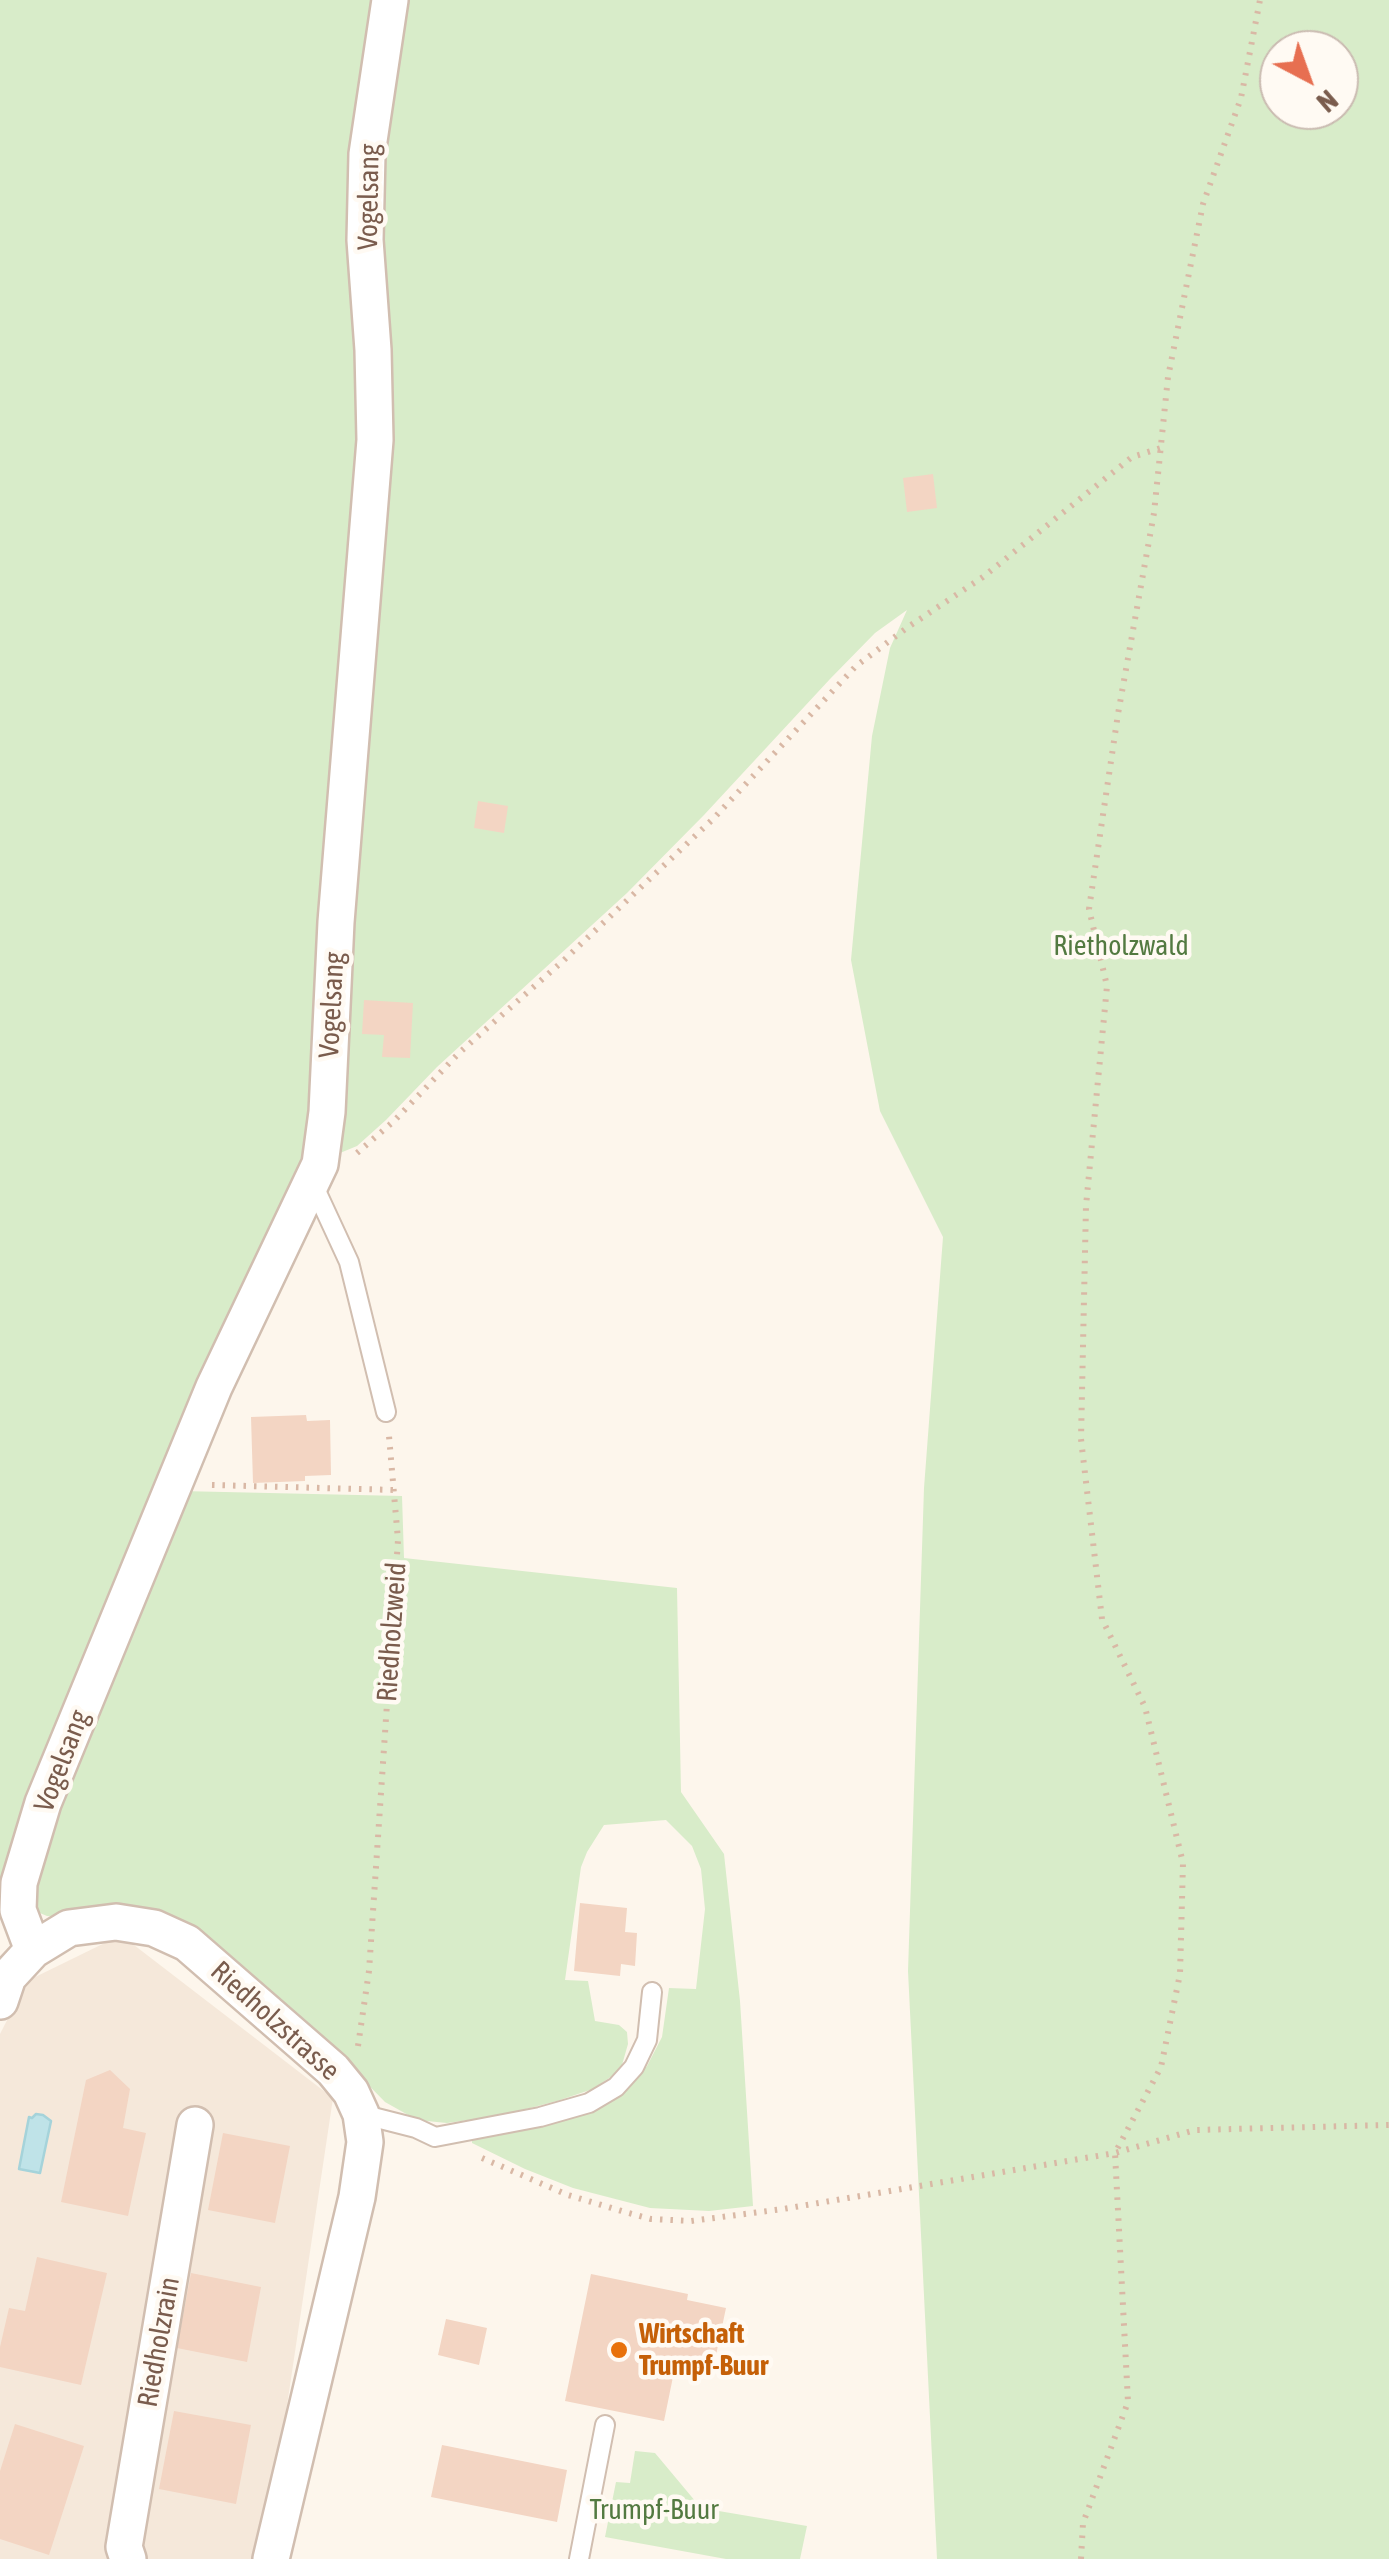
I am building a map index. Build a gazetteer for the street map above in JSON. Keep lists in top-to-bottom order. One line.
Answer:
{"streets":{"street":["Vogelsang","Riedholzstrasse","Riedholzrain"],"path":["Riedholzweid"]},"crossings":[["Vogelsang","Riedholzstrasse"],["Riedholzweid","Riedholzstrasse"]],"parks":["Rietholzwald","Trumpf-Buur"],"places":["Wirtschaft Trumpf-Buur"],"north":"bottom right"}
